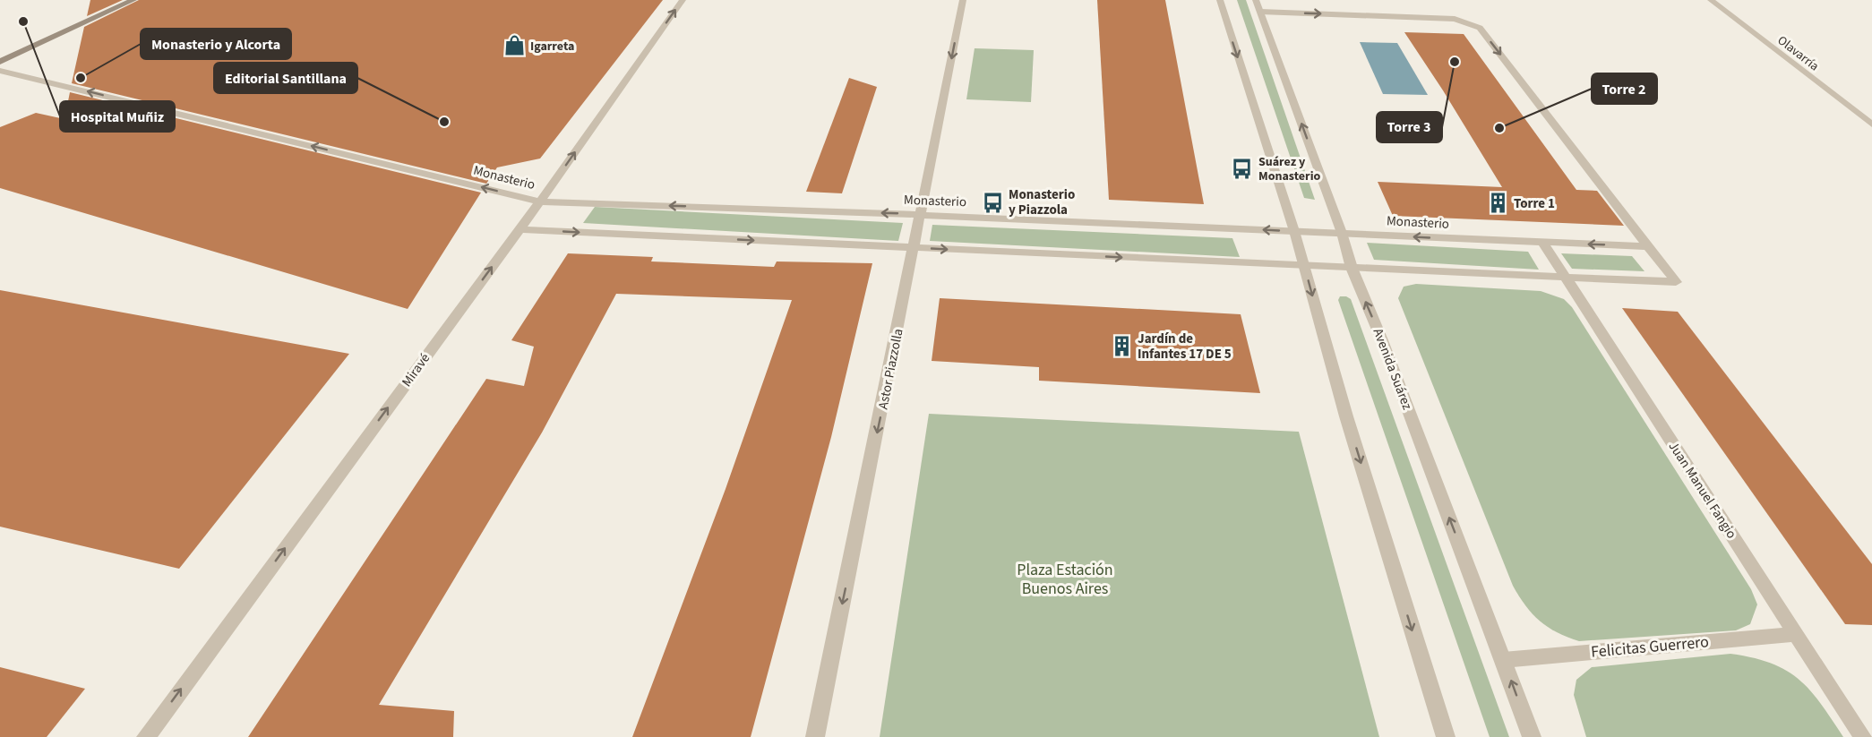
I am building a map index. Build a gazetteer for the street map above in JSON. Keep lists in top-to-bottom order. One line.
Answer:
{"streets":{"street":["Olavarría","Monasterio","Astor Piazzolla","Avenida Suárez","Miravé","Juan Manuel Fangio","Felicitas Guerrero"]},"crossings":[["Monasterio","Astor Piazzolla"],["Monasterio","Avenida Suárez"],["Monasterio","Miravé"],["Monasterio","Juan Manuel Fangio"],["Avenida Suárez","Felicitas Guerrero"],["Juan Manuel Fangio","Felicitas Guerrero"]],"one_way":["Astor Piazzolla","Miravé"],"parks":["Plaza Estación Buenos Aires"],"places":{"other":["Hospital Muñiz","Torre 3","Monasterio y Alcorta","Editorial Santillana","Torre 2"],"shop":["Igarreta"],"bus stop":["Suárez y Monasterio","Monasterio y Piazzola"],"building":["Torre 1","Jardín de Infantes 17 DE 5"]}}
